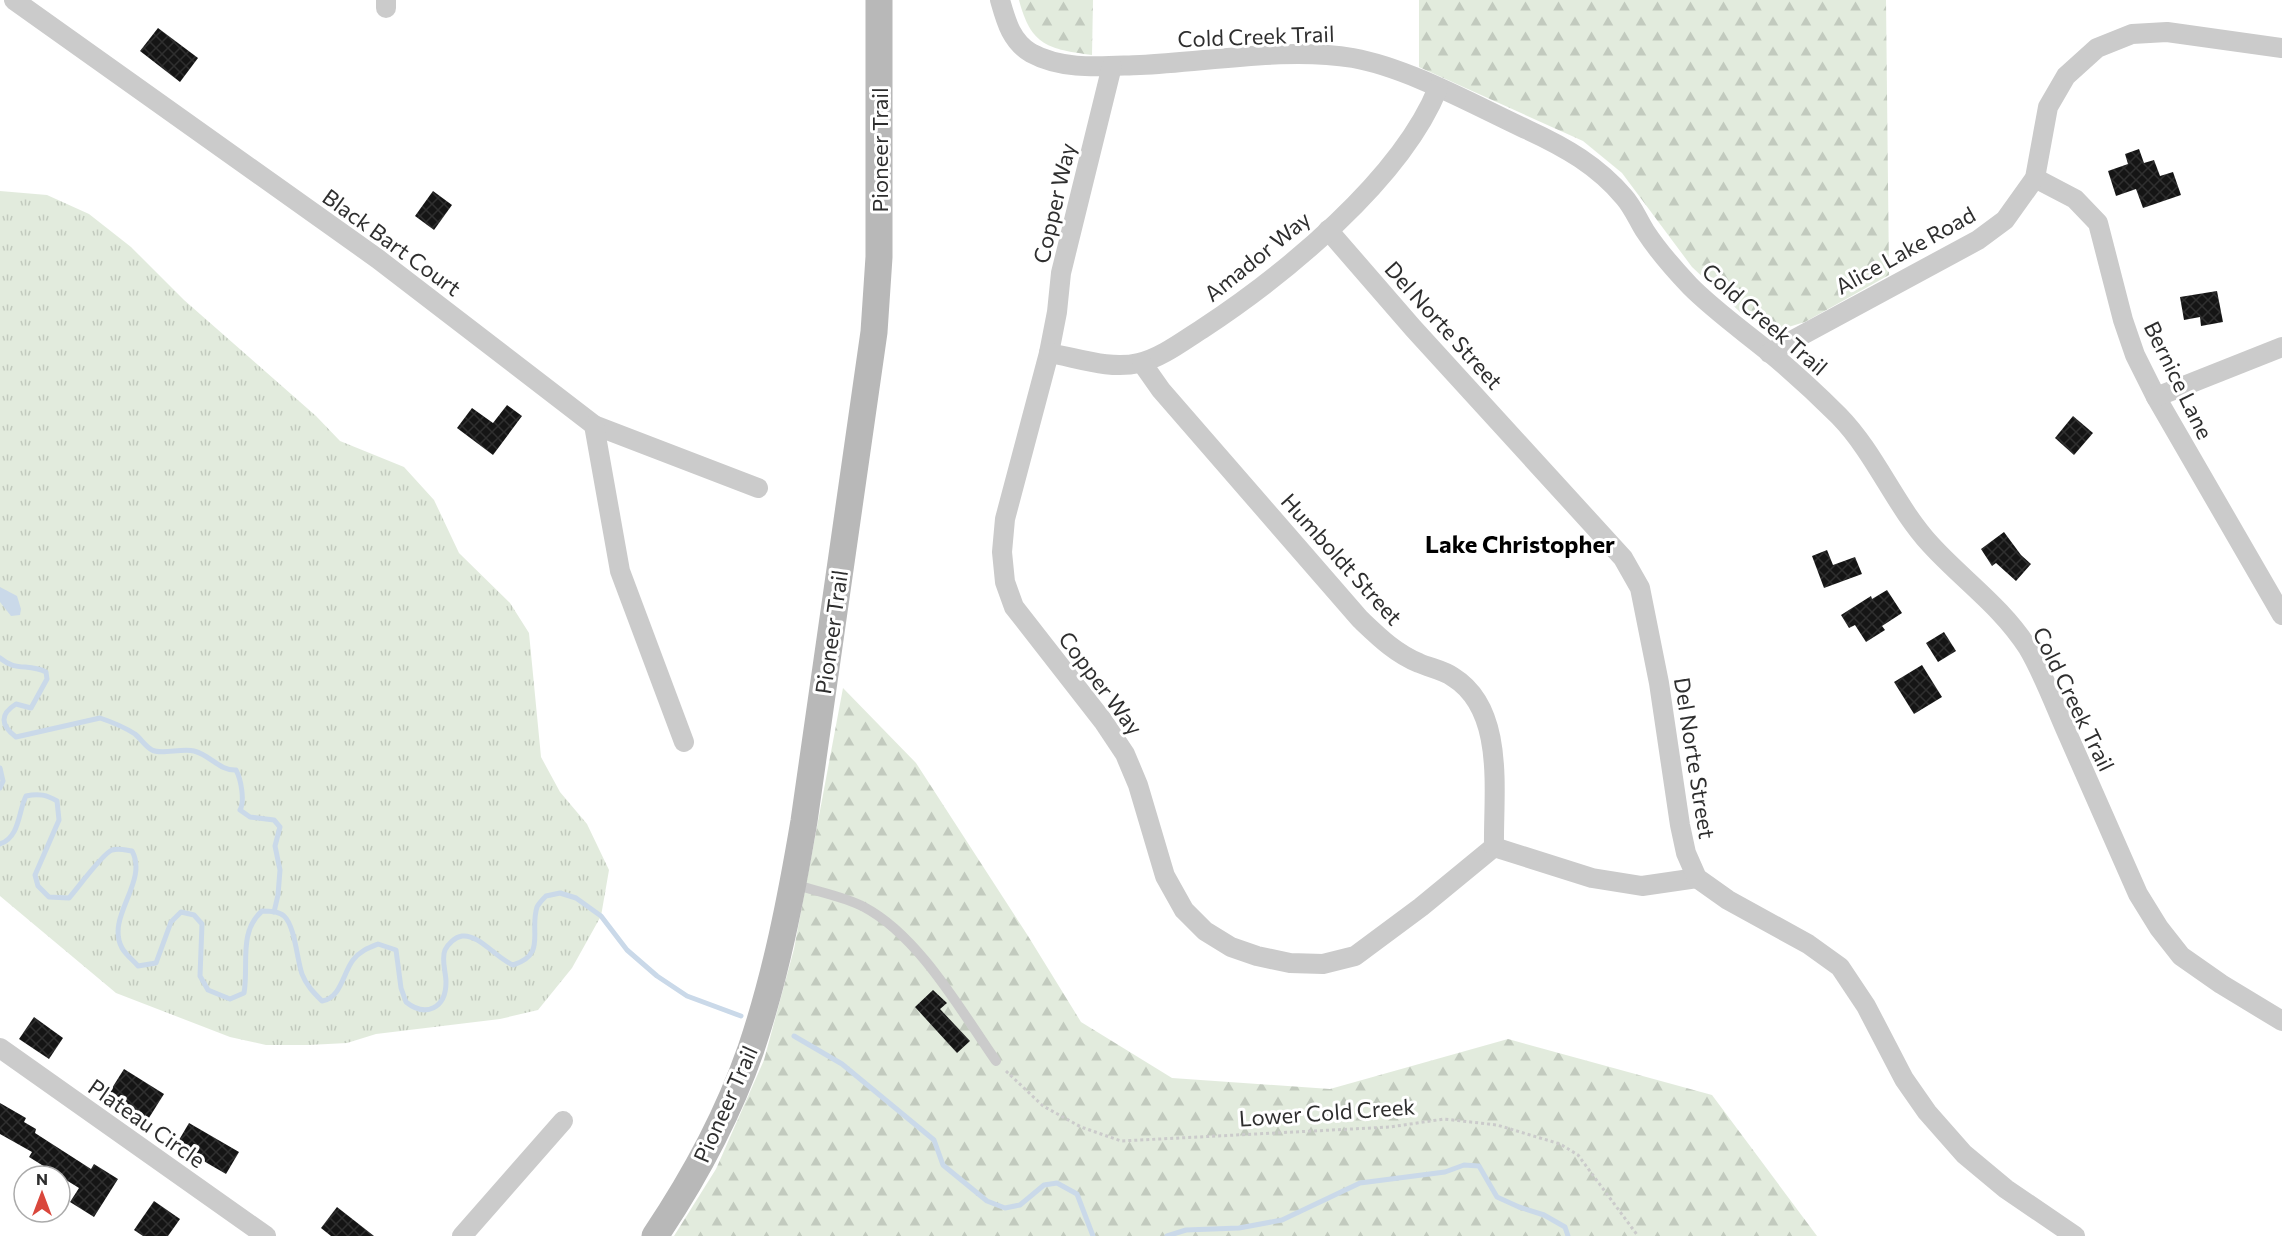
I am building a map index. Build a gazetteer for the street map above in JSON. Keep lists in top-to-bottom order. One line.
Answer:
{"streets":{"main road":["Pioneer Trail"],"street":["Cold Creek Trail","Copper Way","Black Bart Court","Alice Lake Road","Amador Way","Del Norte Street","Bernice Lane","Humboldt Street","Plateau Circle"],"path":["Lower Cold Creek"]},"crossings":[["Cold Creek Trail","Copper Way"],["Cold Creek Trail","Alice Lake Road"],["Cold Creek Trail","Amador Way"],["Copper Way","Amador Way"],["Copper Way","Humboldt Street"],["Alice Lake Road","Bernice Lane"],["Amador Way","Del Norte Street"],["Amador Way","Humboldt Street"]],"districts":["Lake Christopher"],"north":"top"}
